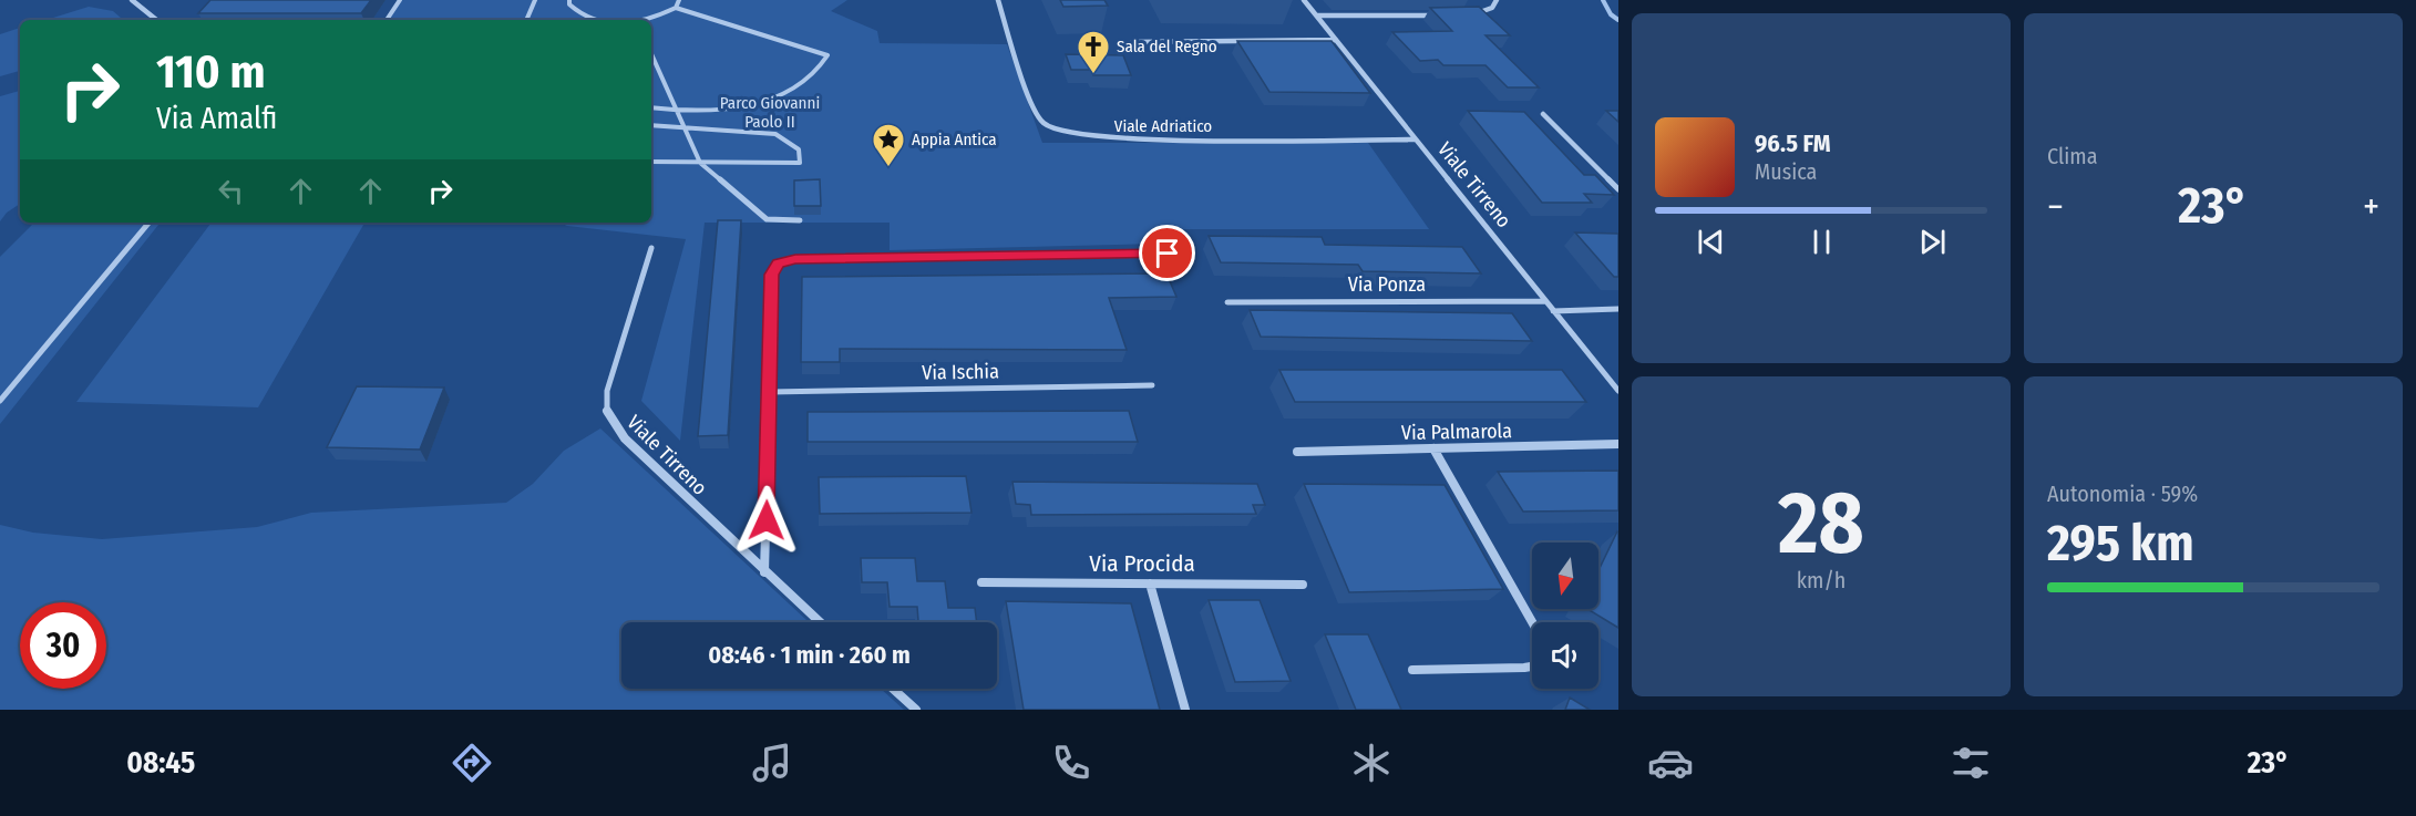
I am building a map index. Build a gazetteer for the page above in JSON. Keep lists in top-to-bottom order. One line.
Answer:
{"streets":{"street":["Viale Adriatico","Viale Tirreno","Via Ponza","Via Ischia","Via Palmarola","Via Procida"]},"crossings":[["Viale Adriatico","Viale Tirreno"],["Viale Tirreno","Via Ponza"]],"parks":["Parco Giovanni Paolo II"],"places":{"church":["Sala del Regno"],"place":["Appia Antica"]},"north":"bottom","page":{"tile":["Clima",["28","km/h"],["Autonomia · 59%","295 km"]],"turn":["110 m","Via Amalfi"],"song":["96.5 FM","Musica"],"heat":["−","23°","+"],"limit":"30","trip":"08:46 · 1 min · 260 m","tabs":["08:45","23°"]}}
